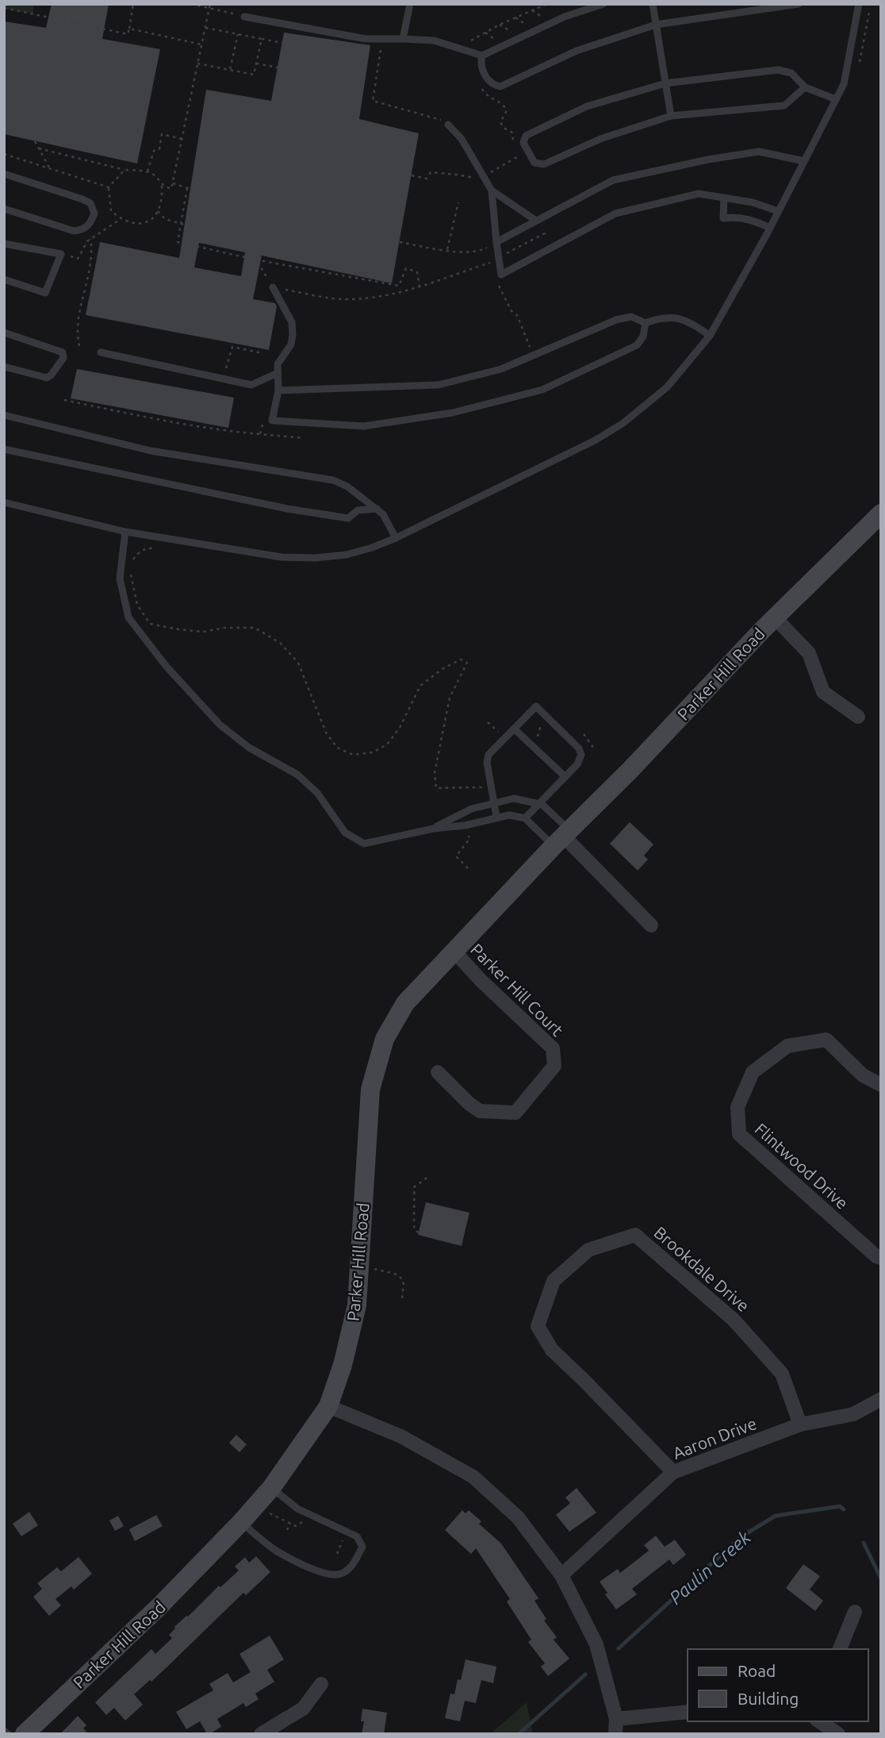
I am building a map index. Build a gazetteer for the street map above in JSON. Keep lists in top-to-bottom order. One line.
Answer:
{"streets":{"street":["Parker Hill Road","Parker Hill Court","Flintwood Drive","Brookdale Drive","Aaron Drive"]},"crossings":[["Parker Hill Road","Parker Hill Court"],["Brookdale Drive","Aaron Drive"]],"water":["Paulin Creek"],"legend":["Road","Building"]}
